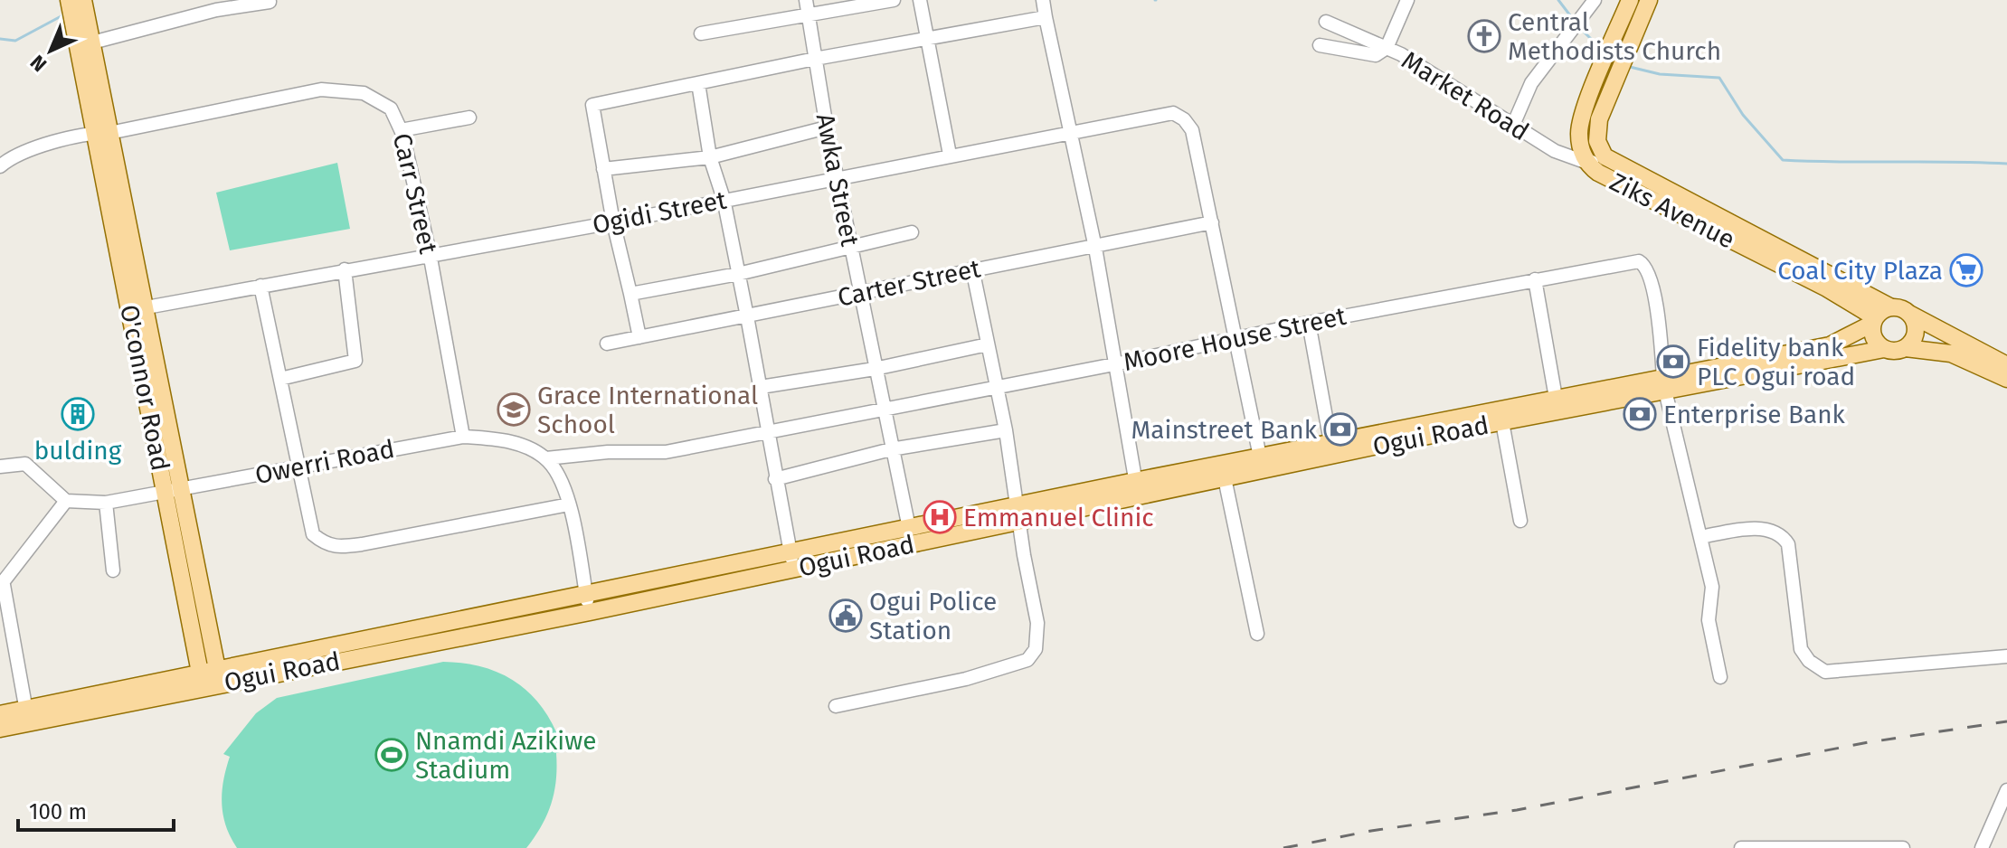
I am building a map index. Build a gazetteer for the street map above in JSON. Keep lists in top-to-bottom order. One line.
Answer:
{"streets":{"main road":["Ziks Avenue","O'connor Road","Ogui Road"],"street":["Market Road","Awka Street","Carr Street","Ogidi Street","Carter Street","Moore House Street","Owerri Road"]},"crossings":[["Market Road","Ziks Avenue"],["Awka Street","Ogidi Street"],["Awka Street","Carter Street"],["Awka Street","Moore House Street"],["Awka Street","Ogui Road"],["Carr Street","Ogidi Street"],["Carr Street","O'connor Road"],["Carr Street","Owerri Road"],["Ziks Avenue","Ogui Road"],["Ogidi Street","Carter Street"],["Ogidi Street","O'connor Road"],["Moore House Street","Ogui Road"],["Moore House Street","Owerri Road"],["O'connor Road","Ogui Road"],["O'connor Road","Owerri Road"]],"places":{"church":["Central Methodists Church"],"supermarket":["Coal City Plaza"],"bank":["Fidelity bank PLC Ogui road","Enterprise Bank","Mainstreet Bank"],"school or university":["Grace International School"],"building":["bulding"],"hospital":["Emmanuel Clinic"],"public building":["Ogui Police Station"],"sports":["Nnamdi Azikiwe Stadium"]},"scale_bar":"100 m","north":"bottom left"}
